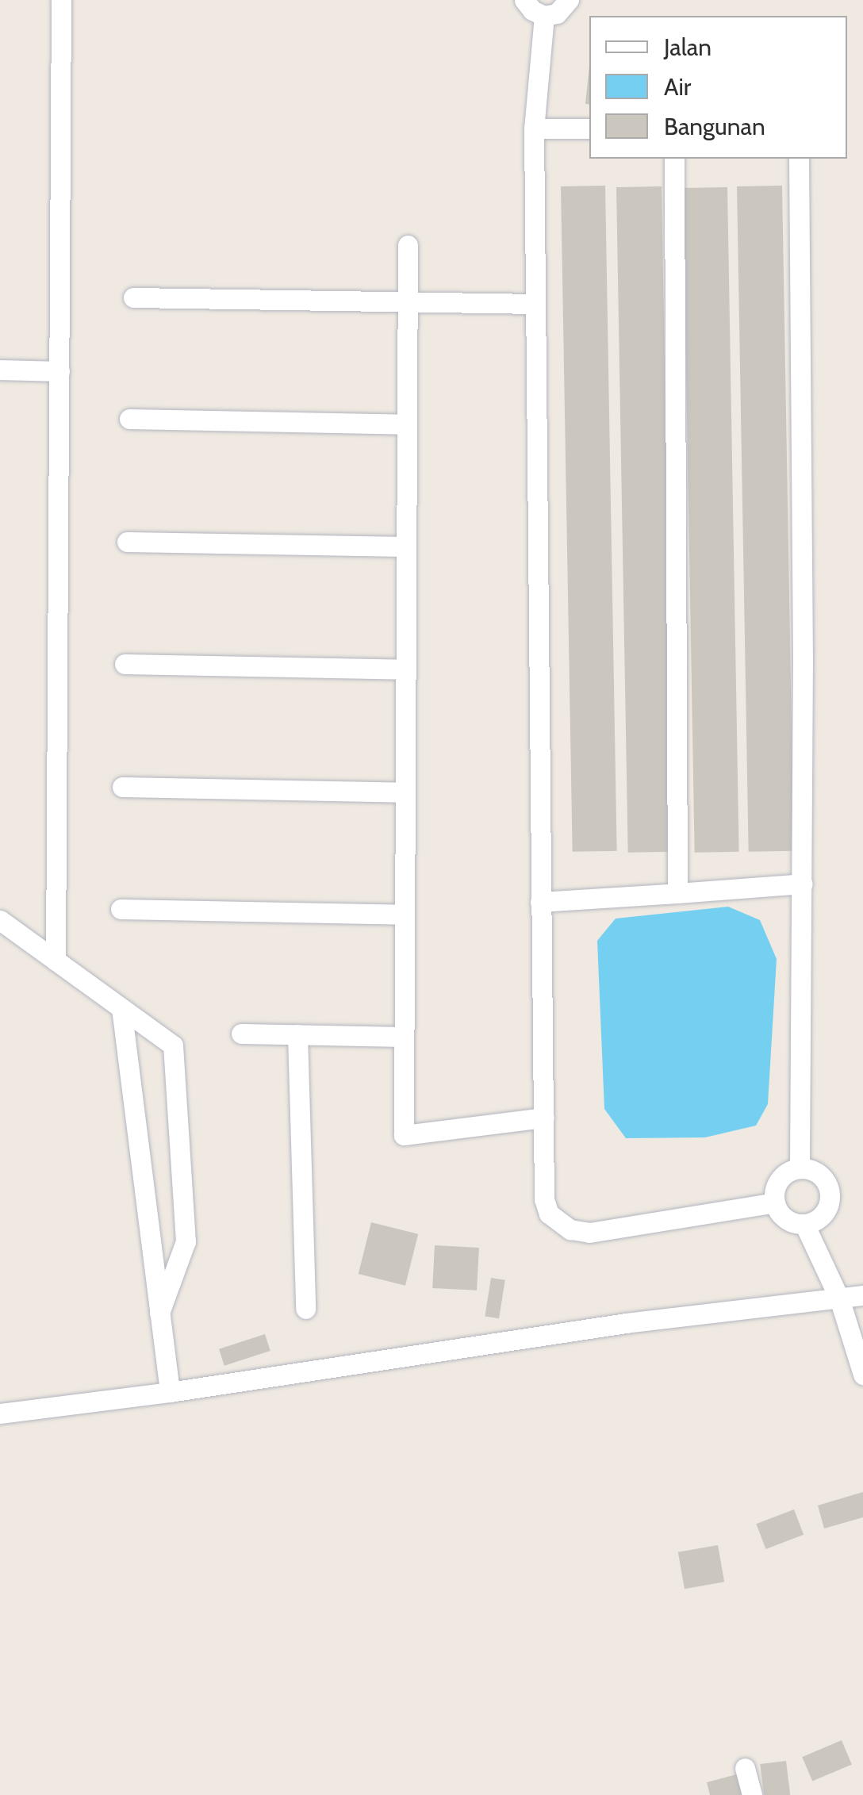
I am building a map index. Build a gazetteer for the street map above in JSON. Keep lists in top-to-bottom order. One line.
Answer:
{"legend":["Jalan","Air","Bangunan"]}
